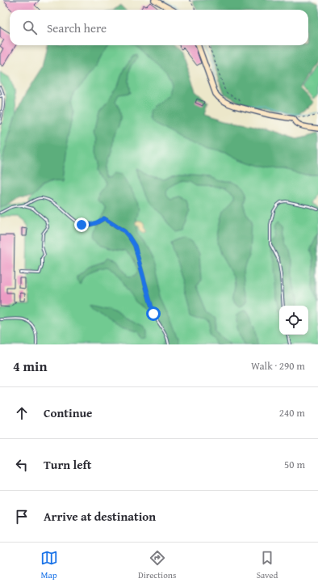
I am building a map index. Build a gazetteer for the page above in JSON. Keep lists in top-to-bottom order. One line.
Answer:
{"page":{"search":"Search here","heading":["4 min","Walk · 290 m"],"list":[["Continue","240 m"],["Turn left","50 m"],"Arrive at destination"],"nav":["Map","Directions","Saved"]}}
